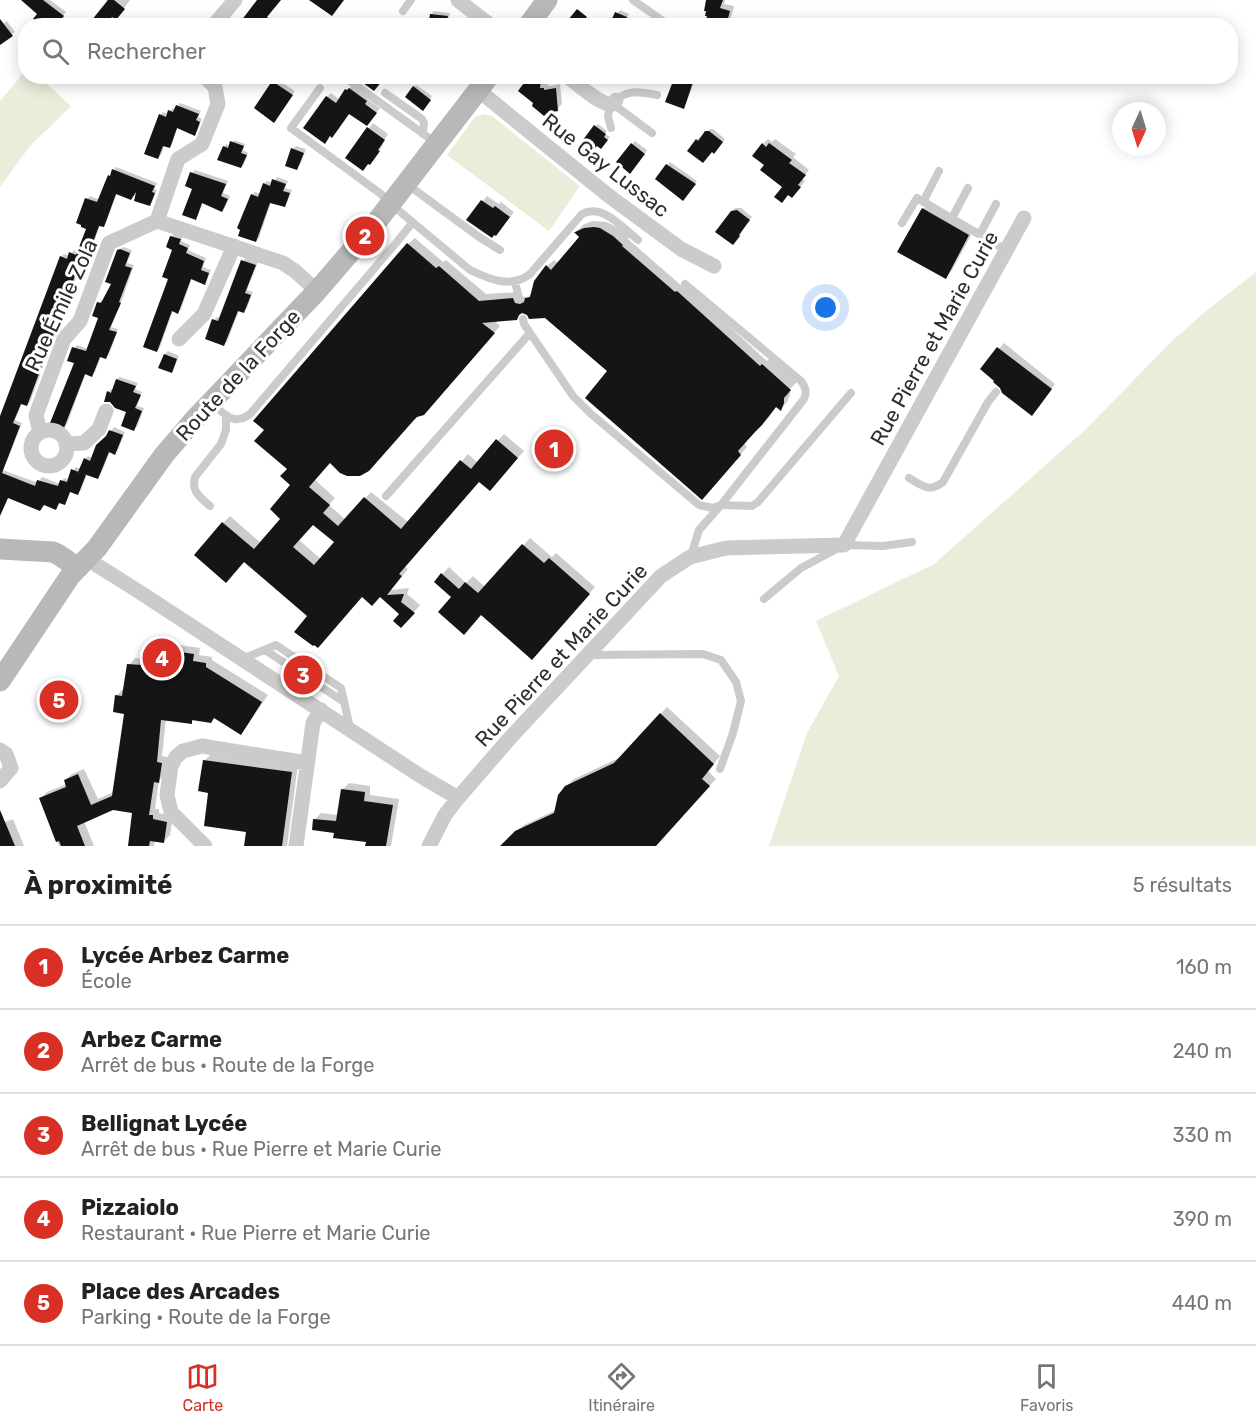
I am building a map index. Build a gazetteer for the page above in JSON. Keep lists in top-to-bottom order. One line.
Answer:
{"streets":{"main road":["Route de la Forge"],"street":["Rue Gay Lussac","Rue Émile Zola","Rue Pierre et Marie Curie"]},"north":"bottom","page":{"search":"Rechercher","pins":["2","1","4","3","5"],"heading":["À proximité","5 résultats"],"list":[{"mark":"1","name":"Lycée Arbez Carme","note":"École","value":"160 m"},{"mark":"2","name":"Arbez Carme","note":"Arrêt de bus · Route de la Forge","value":"240 m"},{"mark":"3","name":"Bellignat Lycée","note":"Arrêt de bus · Rue Pierre et Marie Curie","value":"330 m"},{"mark":"4","name":"Pizzaiolo","note":"Restaurant · Rue Pierre et Marie Curie","value":"390 m"},{"mark":"5","name":"Place des Arcades","note":"Parking · Route de la Forge","value":"440 m"}],"nav":["Carte","Itinéraire","Favoris"]}}
